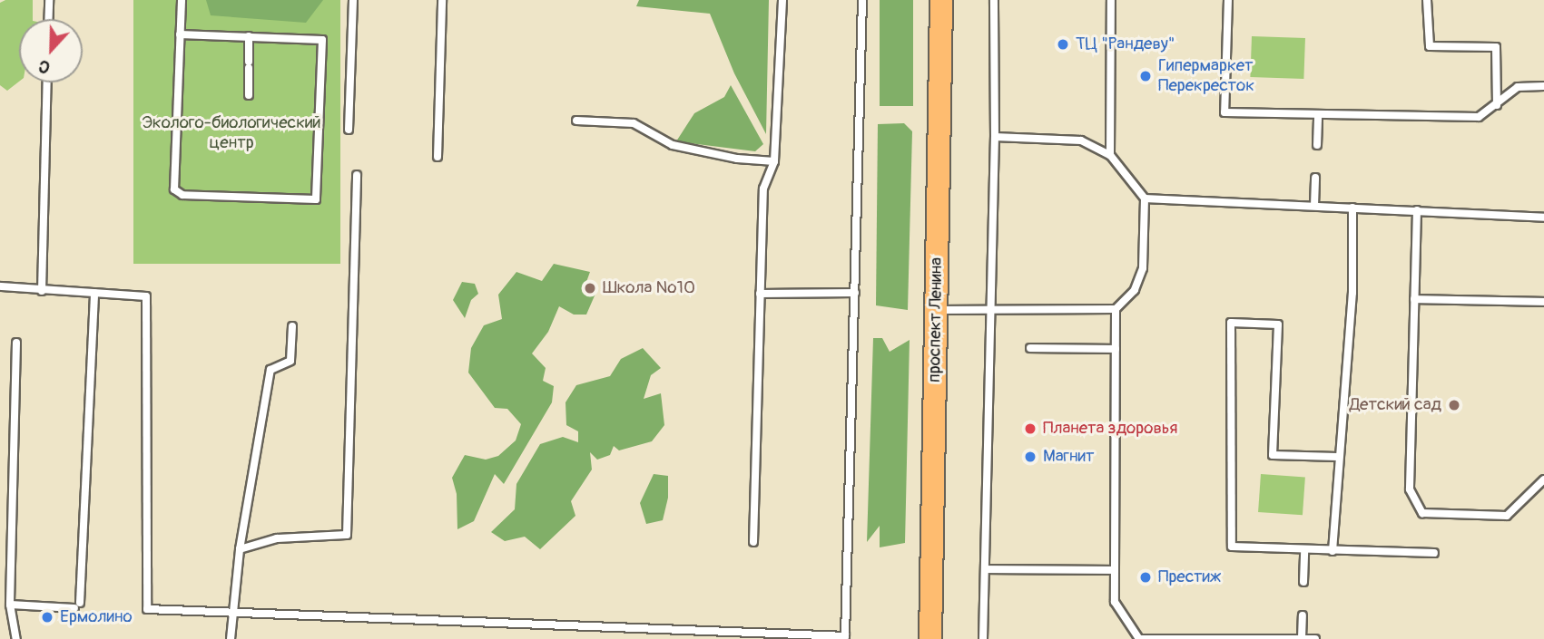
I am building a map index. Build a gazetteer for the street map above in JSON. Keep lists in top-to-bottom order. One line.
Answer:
{"streets":{"main road":["проспект Ленина"]},"parks":["Эколого-биологический центр"],"places":["ТЦ \"Рандеву\"","Гипермаркет Перекресток","Школа №10","Детский сад","Планета здоровья","Магнит","Престиж","Ермолино"],"north":"bottom"}
